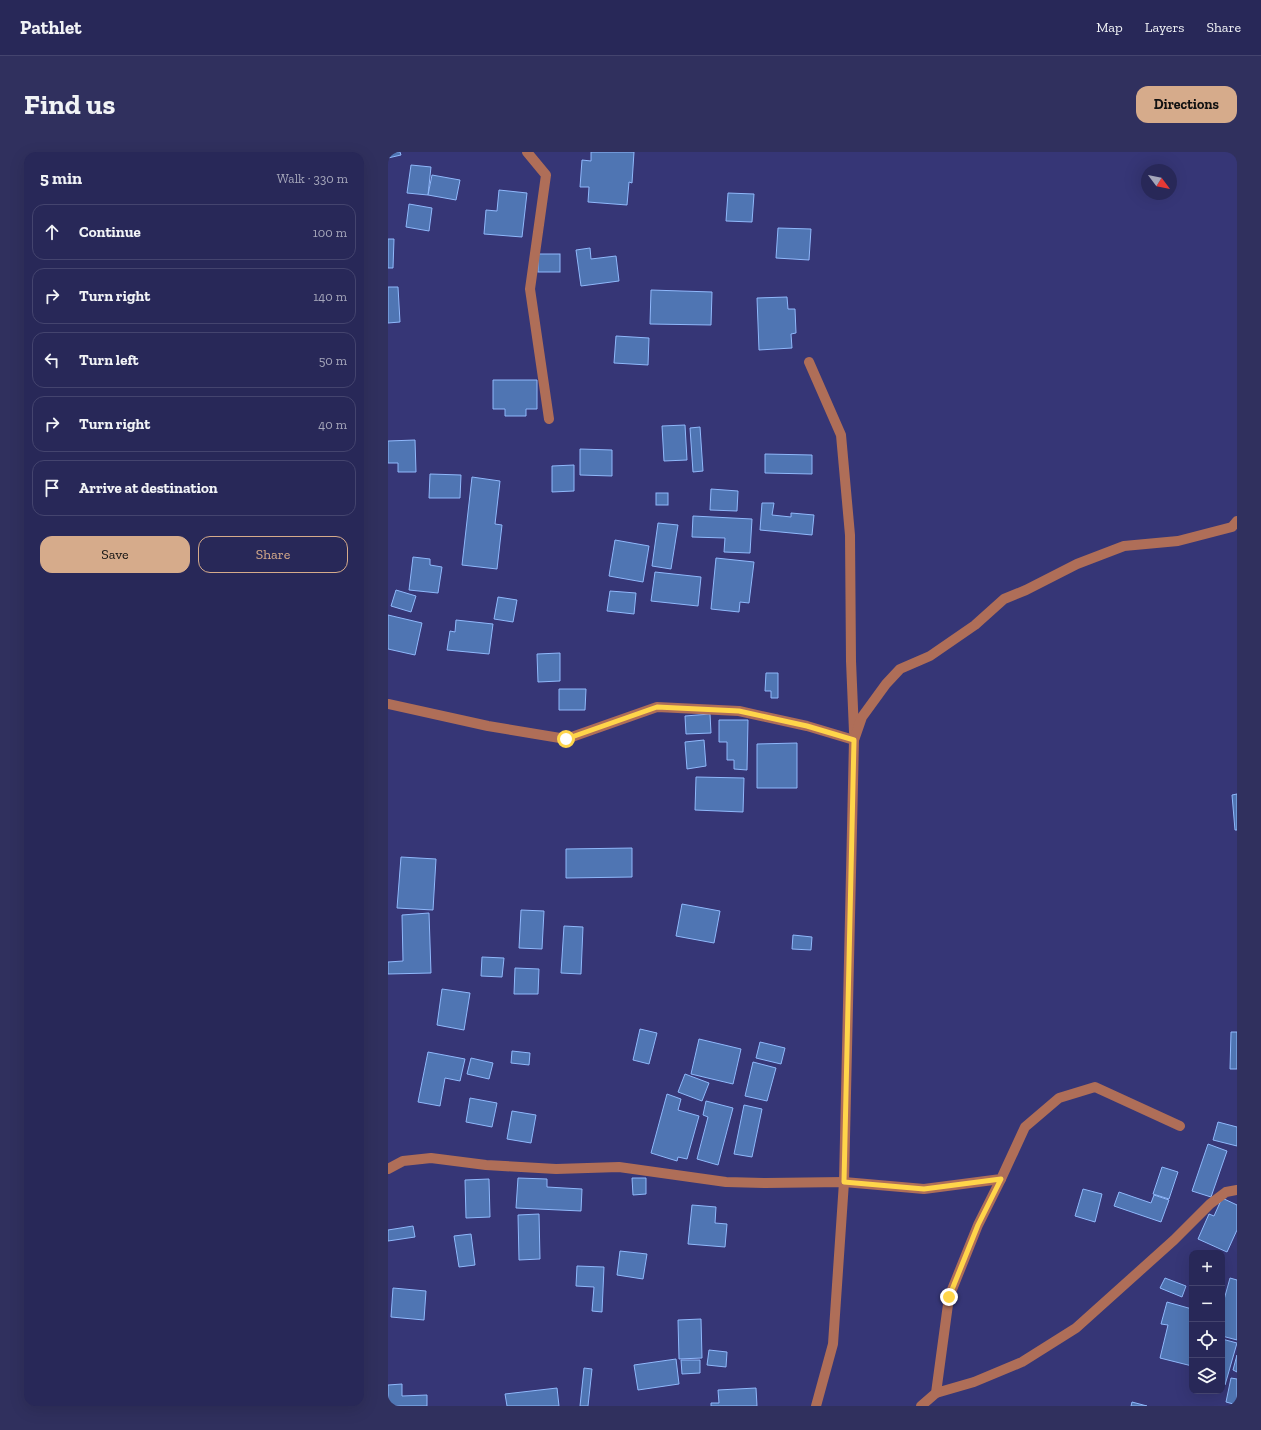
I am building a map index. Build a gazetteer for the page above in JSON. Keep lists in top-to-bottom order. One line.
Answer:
{"north":"bottom right","page":{"header":"Pathlet","nav":["Map","Layers","Share"],"buttons":["Directions",["Save","Share"]],"title":"Find us","heading":["5 min","Walk · 330 m"],"list":[["Continue","100 m"],["Turn right","140 m"],["Turn left","50 m"],["Turn right","40 m"],"Arrive at destination"],"map_buttons":["+","−"]}}
